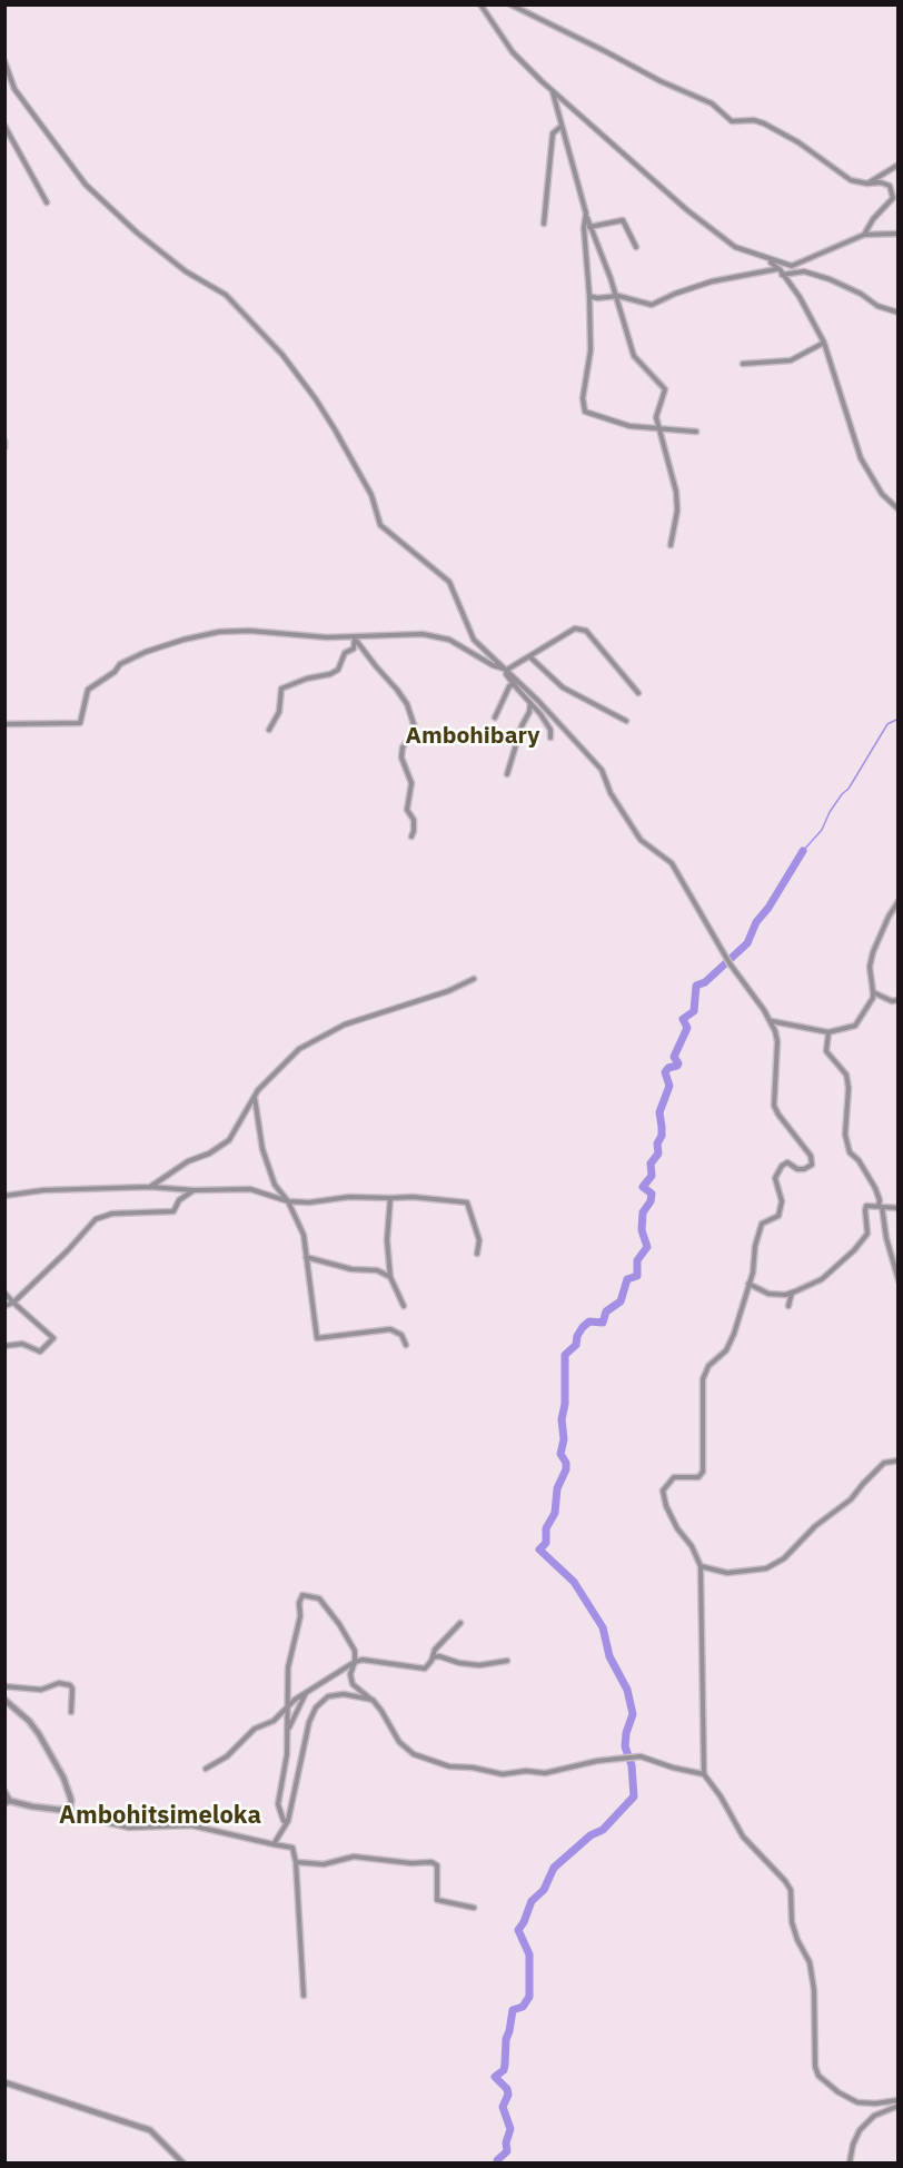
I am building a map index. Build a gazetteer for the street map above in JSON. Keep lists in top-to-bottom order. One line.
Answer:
{"districts":["Ambohibary","Ambohitsimeloka"]}
